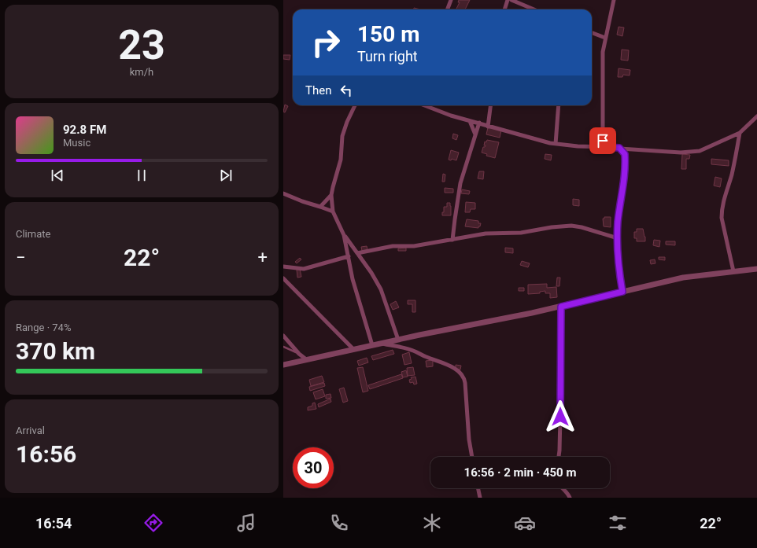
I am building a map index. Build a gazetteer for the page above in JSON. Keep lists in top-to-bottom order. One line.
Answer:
{"page":{"tile":[["23","km/h"],"Climate",["Range · 74%","370 km"],["Arrival","16:56"]],"turn":["150 m","Turn right"],"then":"Then","song":["92.8 FM","Music"],"heat":["−","22°","+"],"limit":"30","trip":"16:56 · 2 min · 450 m","tabs":["16:54","22°"]}}
